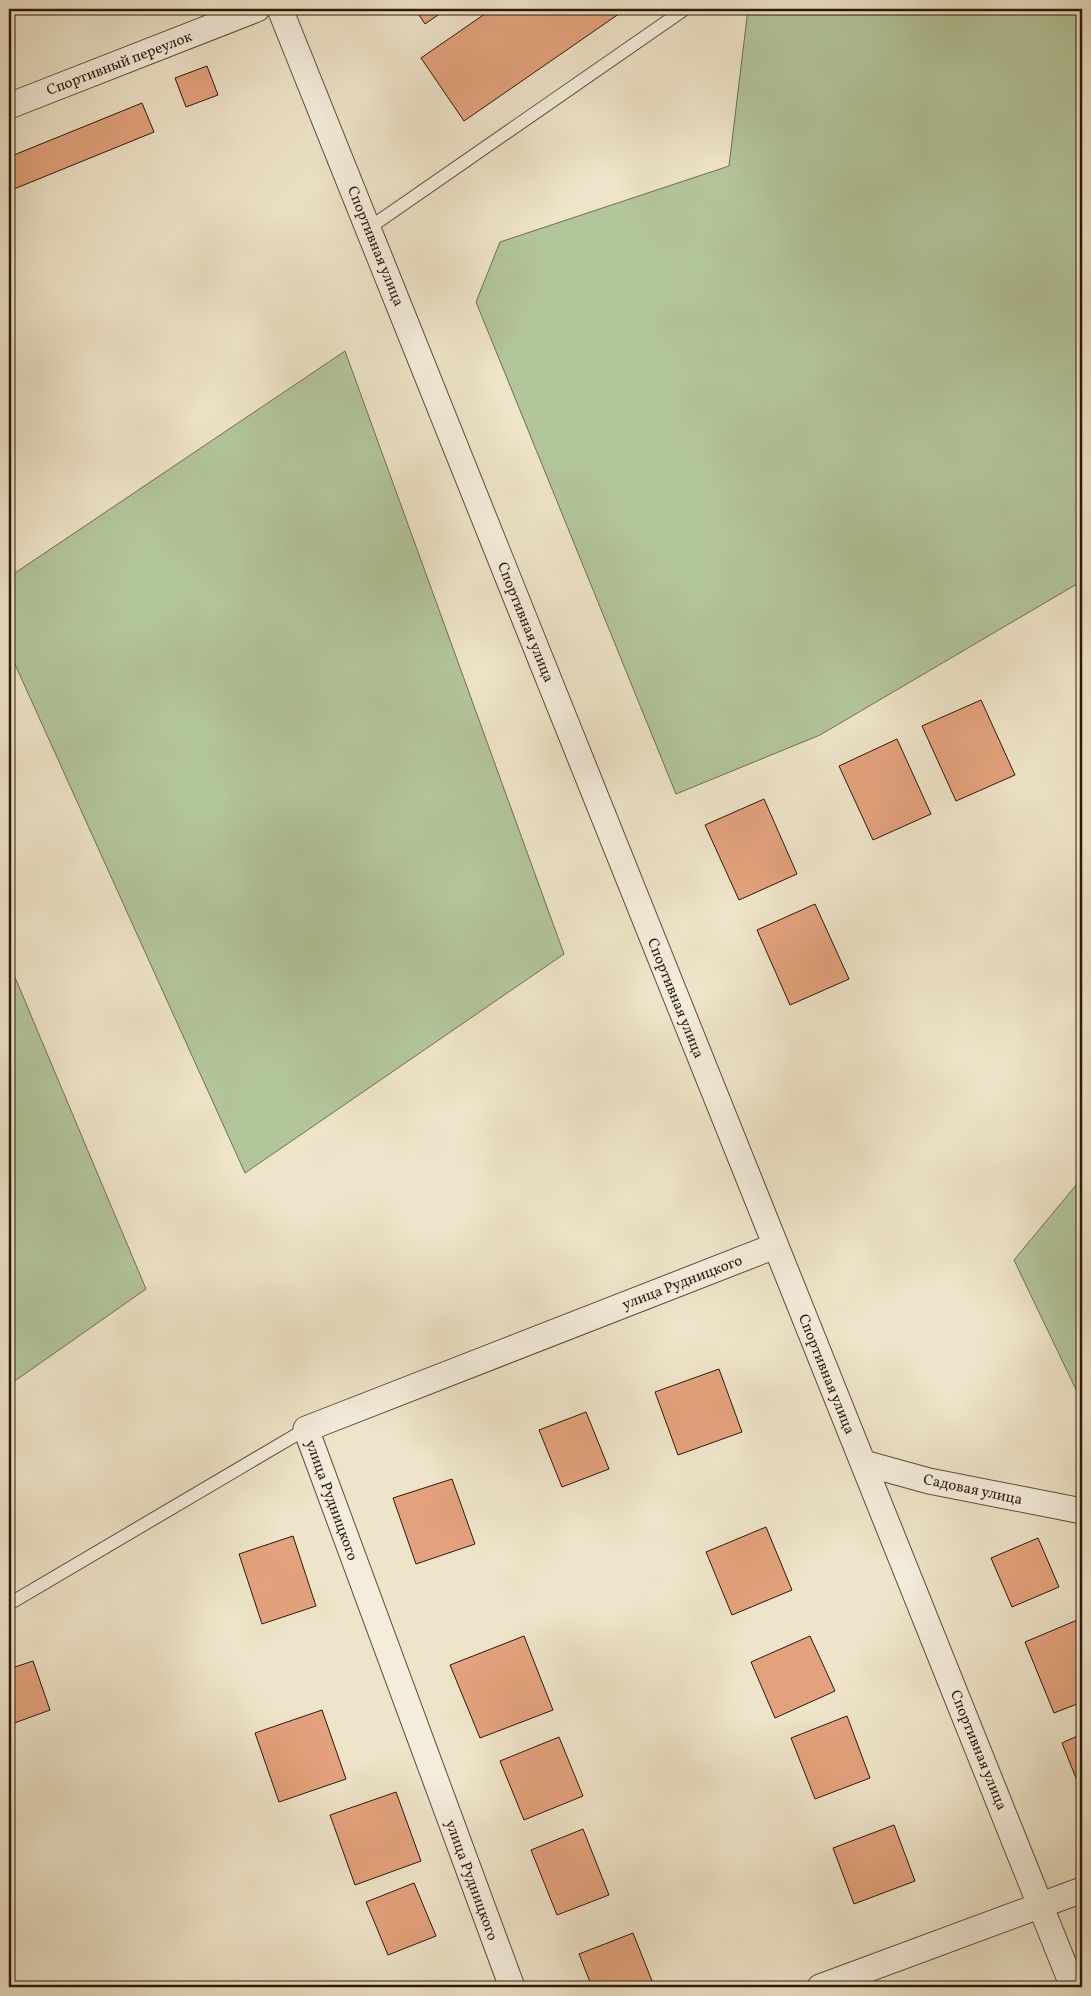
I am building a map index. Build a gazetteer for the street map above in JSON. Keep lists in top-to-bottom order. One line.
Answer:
{"streets":{"street":["Спортивный переулок","Спортивная улица","улица Рудницкого","Садовая улица"]},"crossings":[["Спортивная улица","улица Рудницкого"],["Спортивная улица","Садовая улица"]]}
